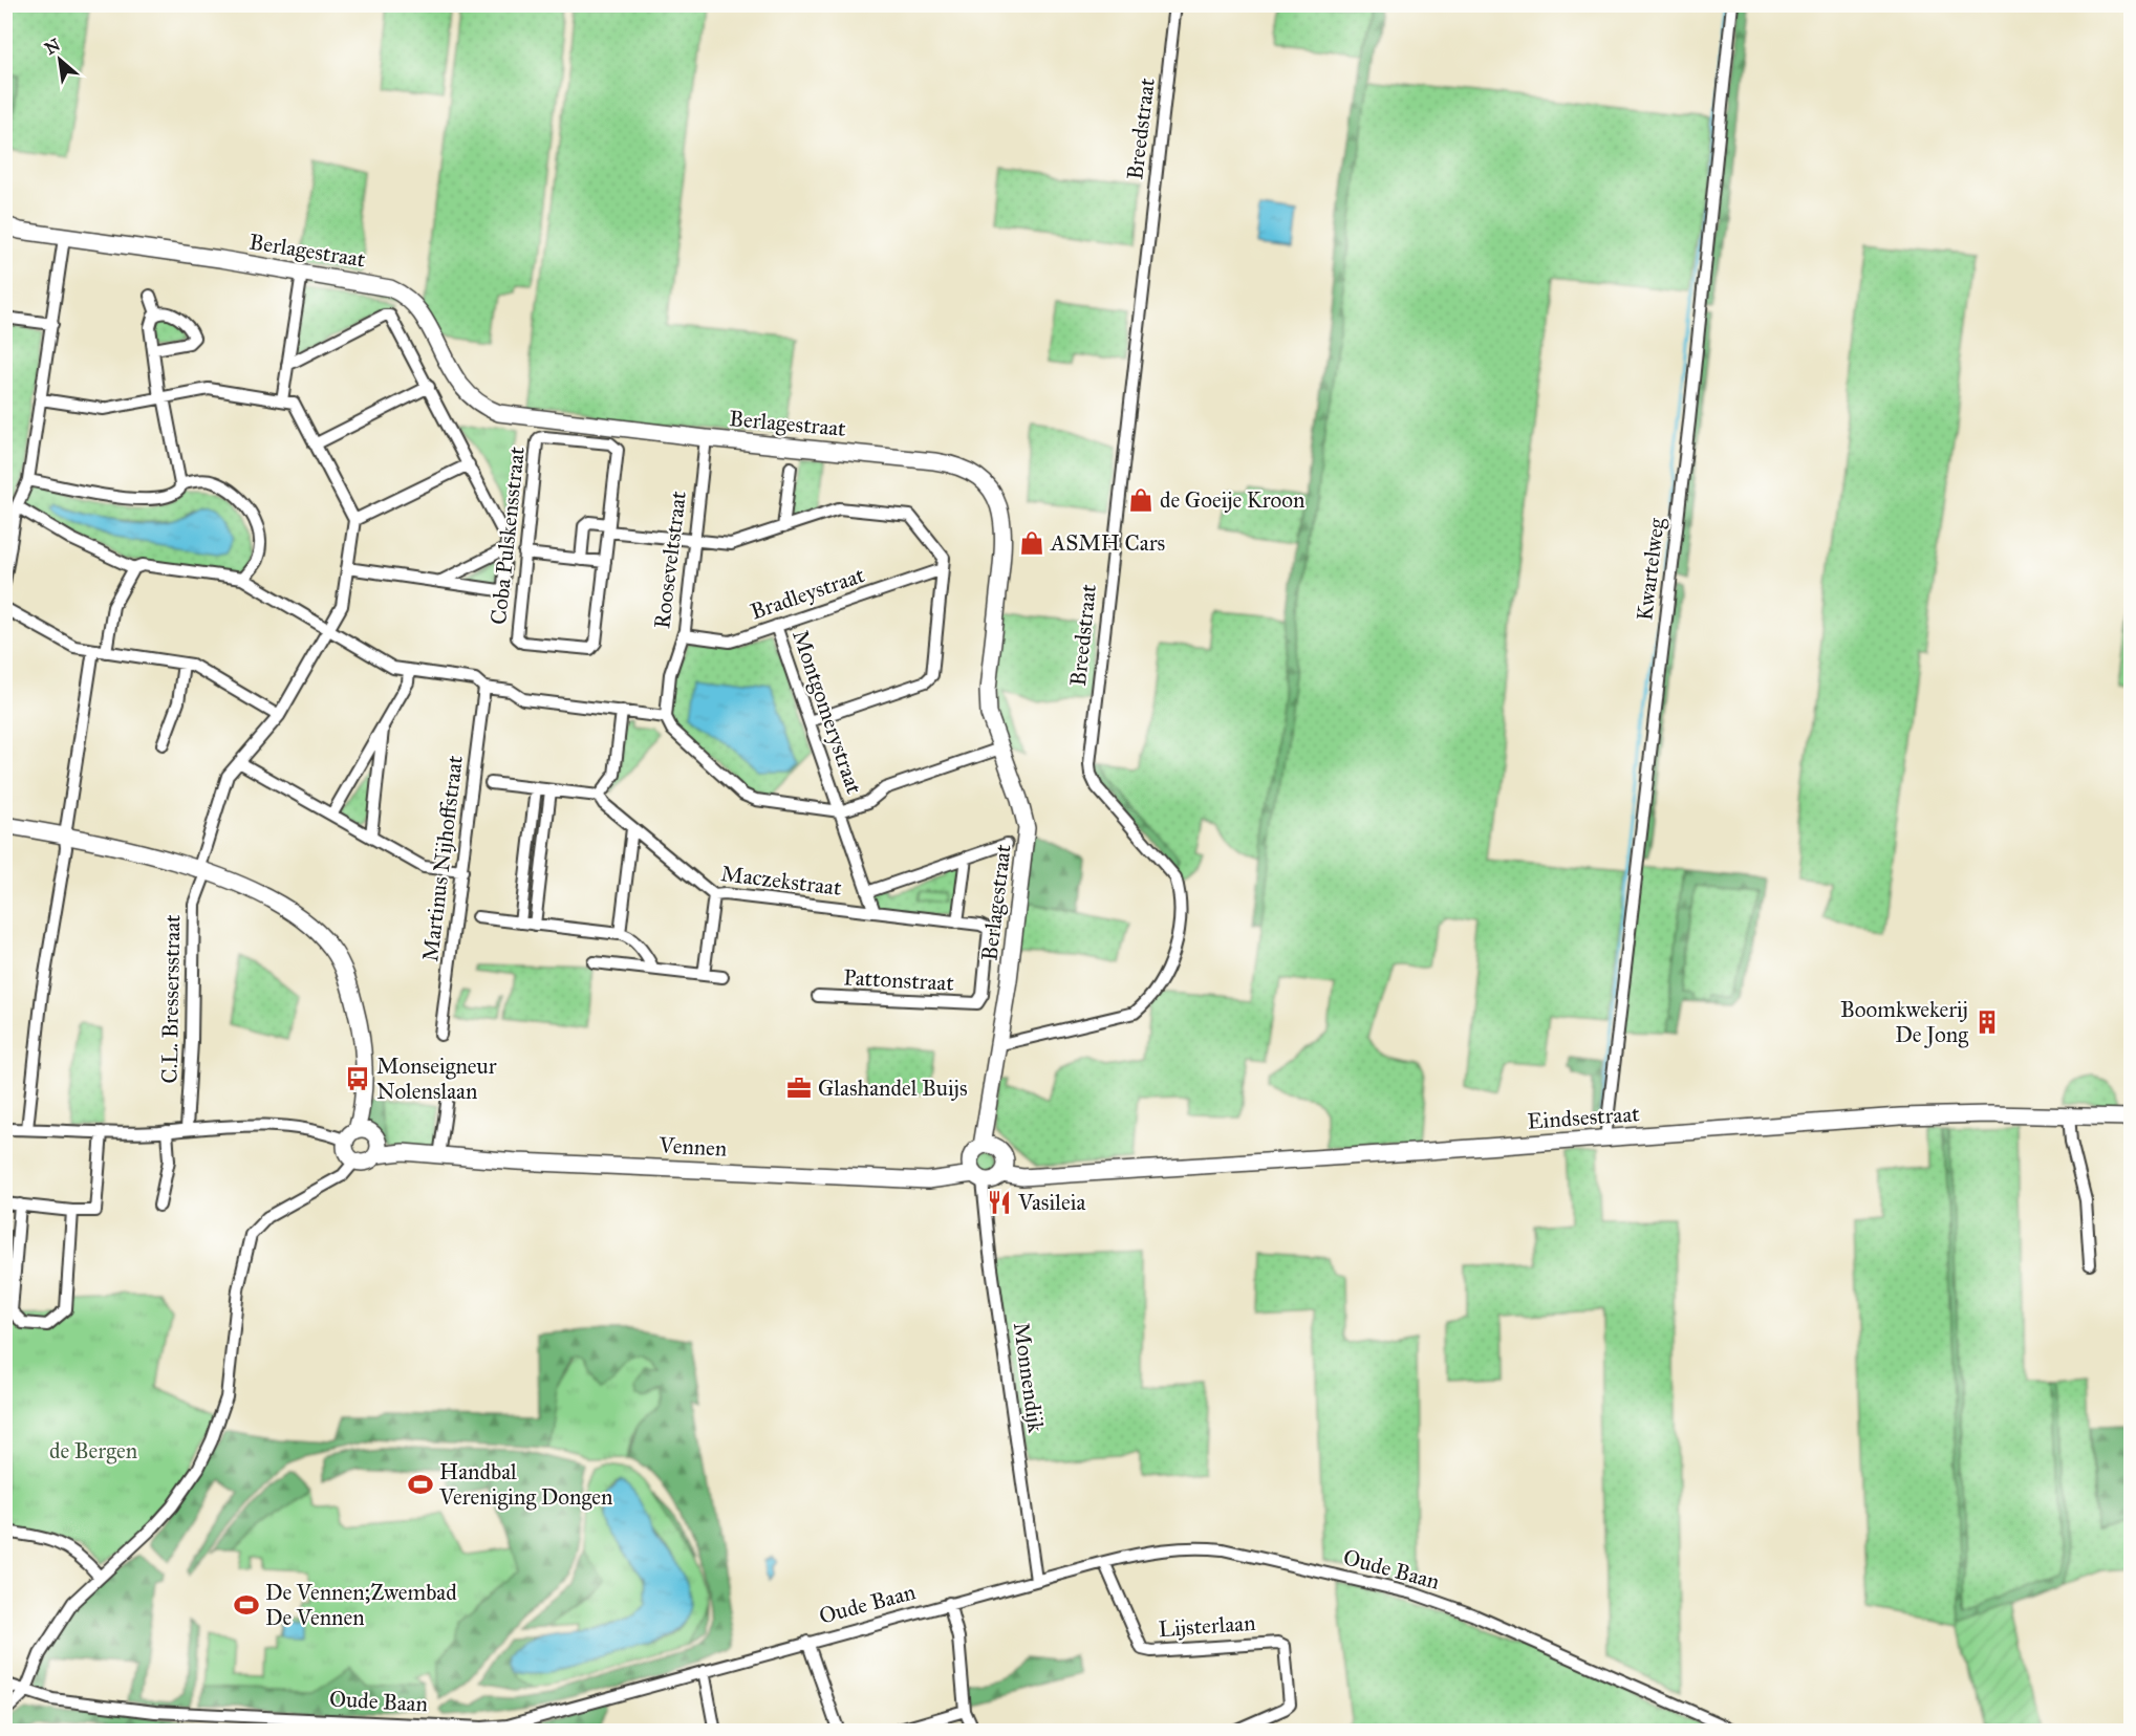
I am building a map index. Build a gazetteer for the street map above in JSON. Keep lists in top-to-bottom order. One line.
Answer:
{"streets":{"street":["Breedstraat","Berlagestraat","Coba Pulskensstraat","Rooseveltstraat","Kwartelweg","Bradleystraat","Montgomerystraat","Martinus Nijhoffstraat","Maczekstraat","Pattonstraat","C.L. Bressersstraat","Eindsestraat","Vennen","Monnendijk","Oude Baan","Lijsterlaan"]},"crossings":[["Breedstraat","Berlagestraat"],["Berlagestraat","Rooseveltstraat"],["Berlagestraat","Eindsestraat"],["Berlagestraat","Vennen"],["Berlagestraat","Monnendijk"],["Rooseveltstraat","Bradleystraat"],["Kwartelweg","Eindsestraat"],["Bradleystraat","Montgomerystraat"],["Montgomerystraat","Maczekstraat"],["Maczekstraat","Pattonstraat"],["Eindsestraat","Vennen"],["Eindsestraat","Monnendijk"],["Vennen","Monnendijk"],["Monnendijk","Oude Baan"],["Oude Baan","Lijsterlaan"]],"parks":["de Bergen"],"places":{"shop":["de Goeije Kroon","ASMH Cars"],"building":["Boomkwekerij De Jong"],"bus stop":["Monseigneur Nolenslaan"],"office":["Glashandel Buijs"],"restaurant":["Vasileia"],"sports":["Handbal Vereniging Dongen","De Vennen;Zwembad De Vennen"]},"north":"top left"}
